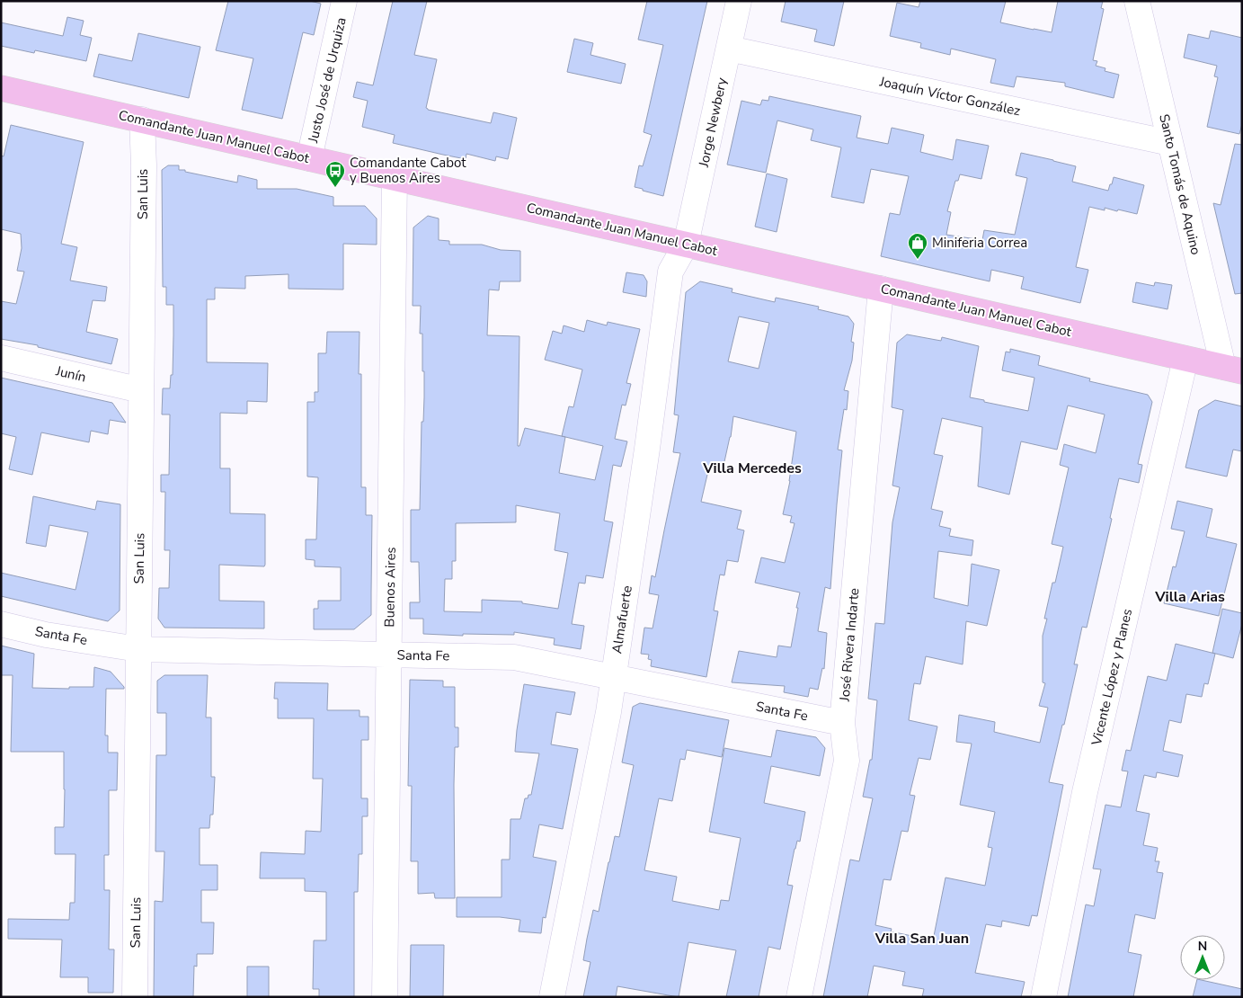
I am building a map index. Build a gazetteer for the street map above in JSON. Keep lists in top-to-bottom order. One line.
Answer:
{"streets":{"main road":["Comandante Juan Manuel Cabot"],"street":["Justo José de Urquiza","Joaquín Víctor González","Jorge Newbery","Santo Tomás de Aquino","San Luis","Junín","Buenos Aires","Almafuerte","Santa Fe","José Rivera Indarte","Vicente López y Planes"]},"crossings":[["Justo José de Urquiza","Comandante Juan Manuel Cabot"],["Joaquín Víctor González","Jorge Newbery"],["Joaquín Víctor González","Santo Tomás de Aquino"],["Jorge Newbery","Comandante Juan Manuel Cabot"],["Jorge Newbery","Almafuerte"],["Comandante Juan Manuel Cabot","Santo Tomás de Aquino"],["Comandante Juan Manuel Cabot","San Luis"],["Comandante Juan Manuel Cabot","Buenos Aires"],["Comandante Juan Manuel Cabot","Almafuerte"],["Comandante Juan Manuel Cabot","José Rivera Indarte"],["Comandante Juan Manuel Cabot","Vicente López y Planes"],["San Luis","Junín"],["San Luis","Santa Fe"],["Buenos Aires","Santa Fe"],["Almafuerte","Santa Fe"],["Santa Fe","José Rivera Indarte"]],"districts":["Villa Mercedes","Villa Arias","Villa San Juan"],"places":{"bus stop":["Comandante Cabot y Buenos Aires"],"shop":["Miniferia Correa"]},"north":"top"}
